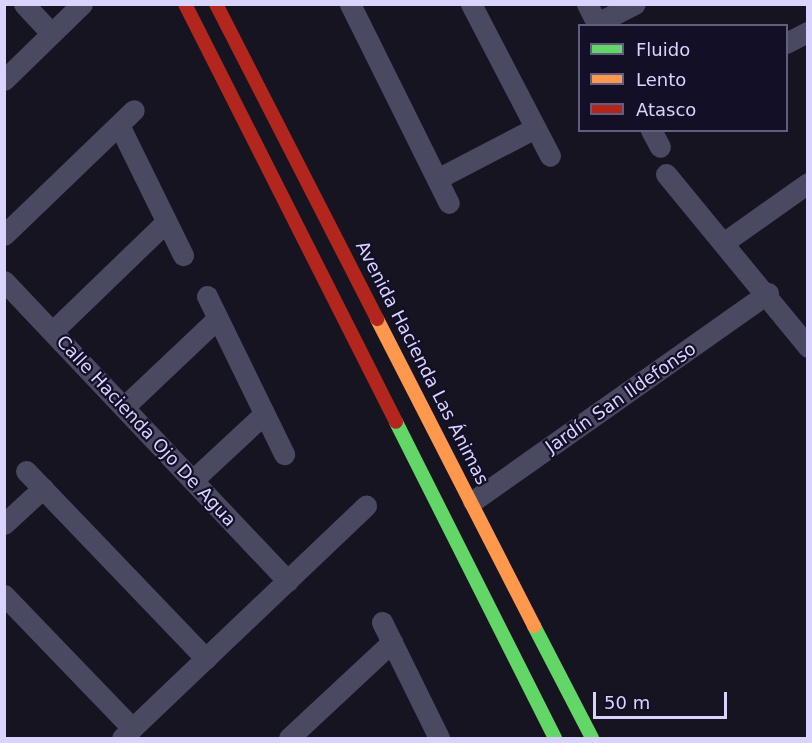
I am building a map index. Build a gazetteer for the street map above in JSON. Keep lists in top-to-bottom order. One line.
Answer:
{"streets":{"street":["Avenida Hacienda Las Ánimas","Jardín San Ildefonso","Calle Hacienda Ojo De Agua"]},"crossings":[["Avenida Hacienda Las Ánimas","Jardín San Ildefonso"]],"legend":["Fluido","Lento","Atasco"],"scale_bar":"50 m"}
